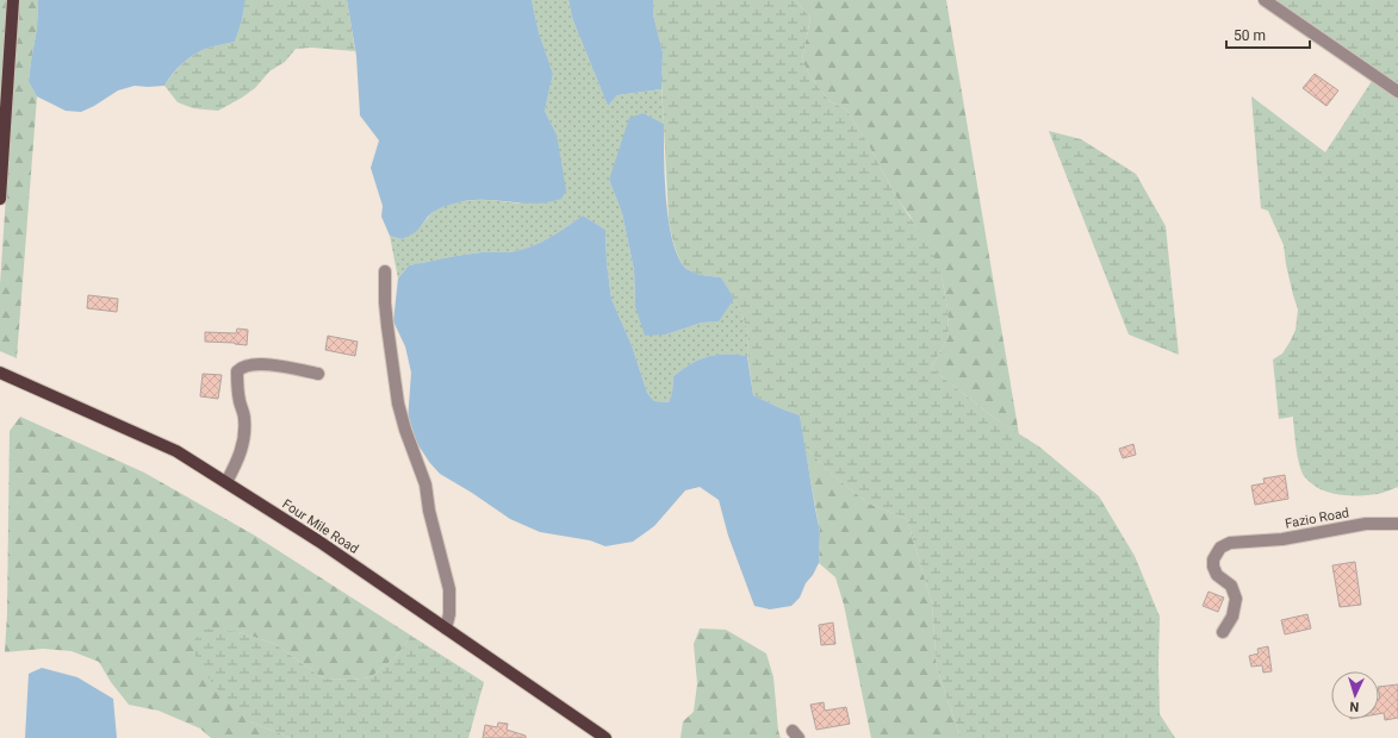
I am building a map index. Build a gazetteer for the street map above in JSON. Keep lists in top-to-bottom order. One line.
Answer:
{"streets":{"main road":["Four Mile Road"],"street":["Fazio Road"]},"scale_bar":"50 m","north":"bottom"}
